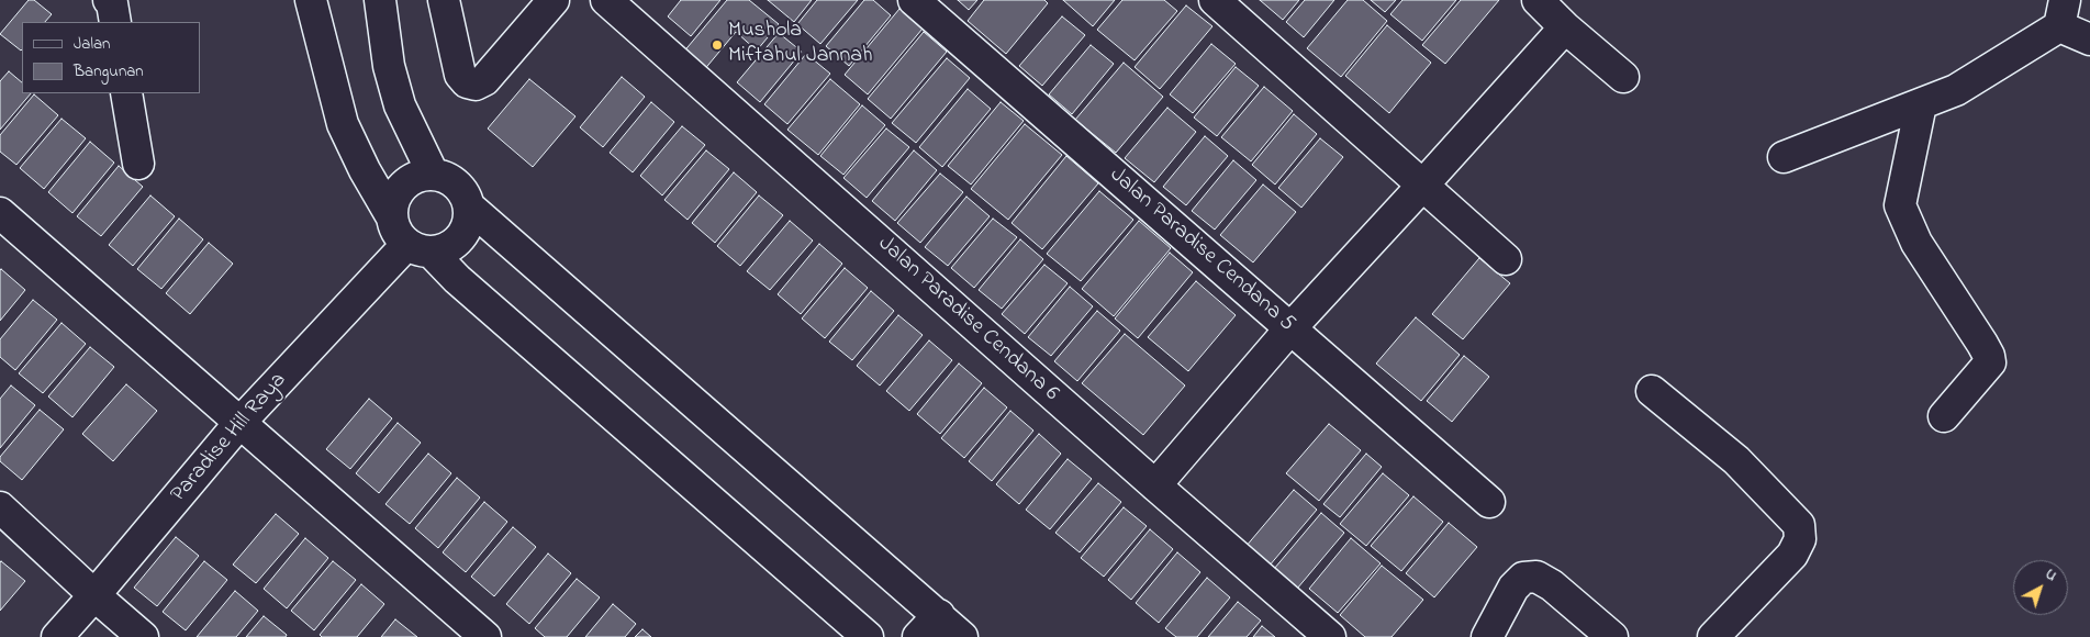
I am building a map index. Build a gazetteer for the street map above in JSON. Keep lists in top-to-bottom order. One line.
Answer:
{"streets":{"street":["Jalan Paradise Cendana 5","Jalan Paradise Cendana 6","Paradise Hill Raya"]},"places":["Mushola Miftahul Jannah"],"legend":["Jalan","Bangunan"],"north":"top right"}
